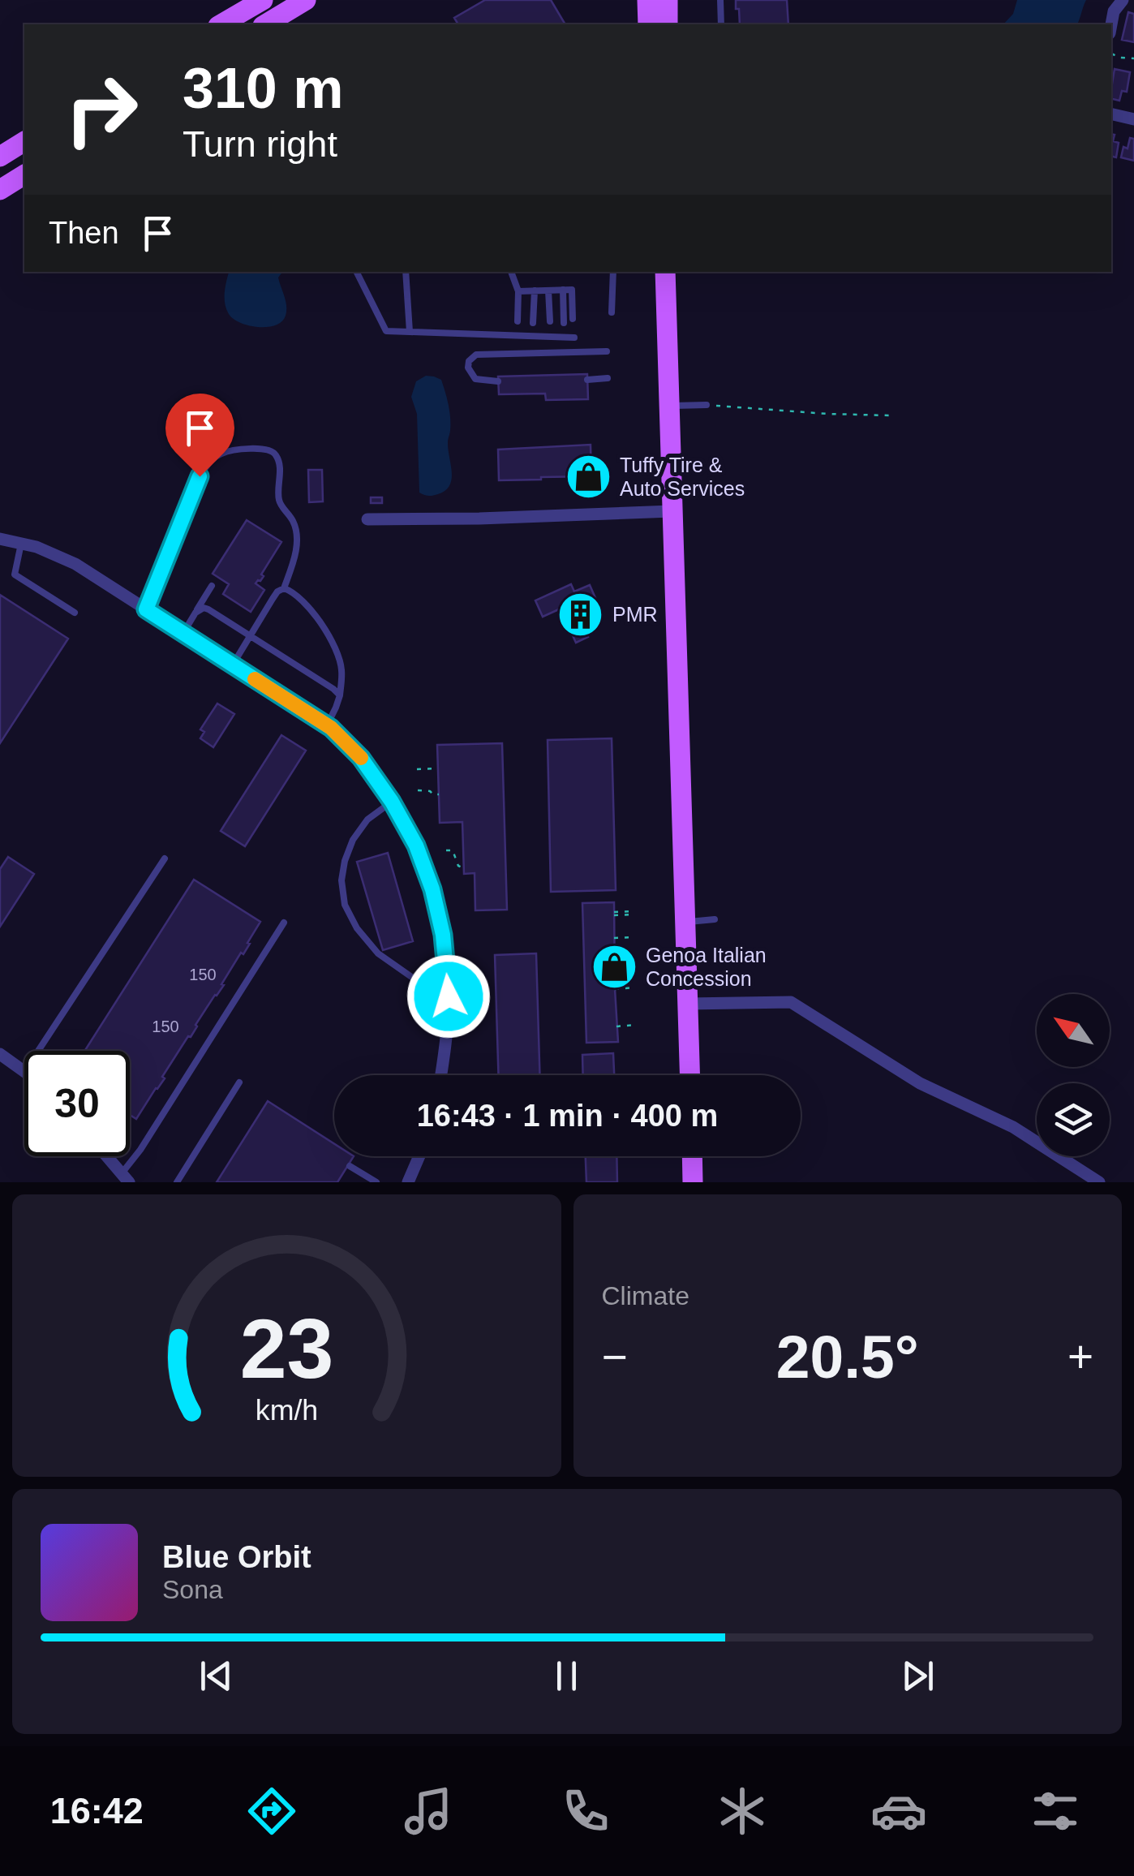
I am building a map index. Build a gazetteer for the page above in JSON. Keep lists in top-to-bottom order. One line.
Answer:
{"places":{"shop":["Tuffy Tire & Auto Services","Genoa Italian Concession"],"building":["PMR"]},"house_numbers":["150","150"],"north":"top left","page":{"turn":["310 m","Turn right"],"then":"Then","limit":"30","trip":"16:43 · 1 min · 400 m","tile":"Climate","heat":["−","20.5°","+"],"song":["Blue Orbit","Sona"],"tabs":"16:42","gauge":["23","km/h"]}}
